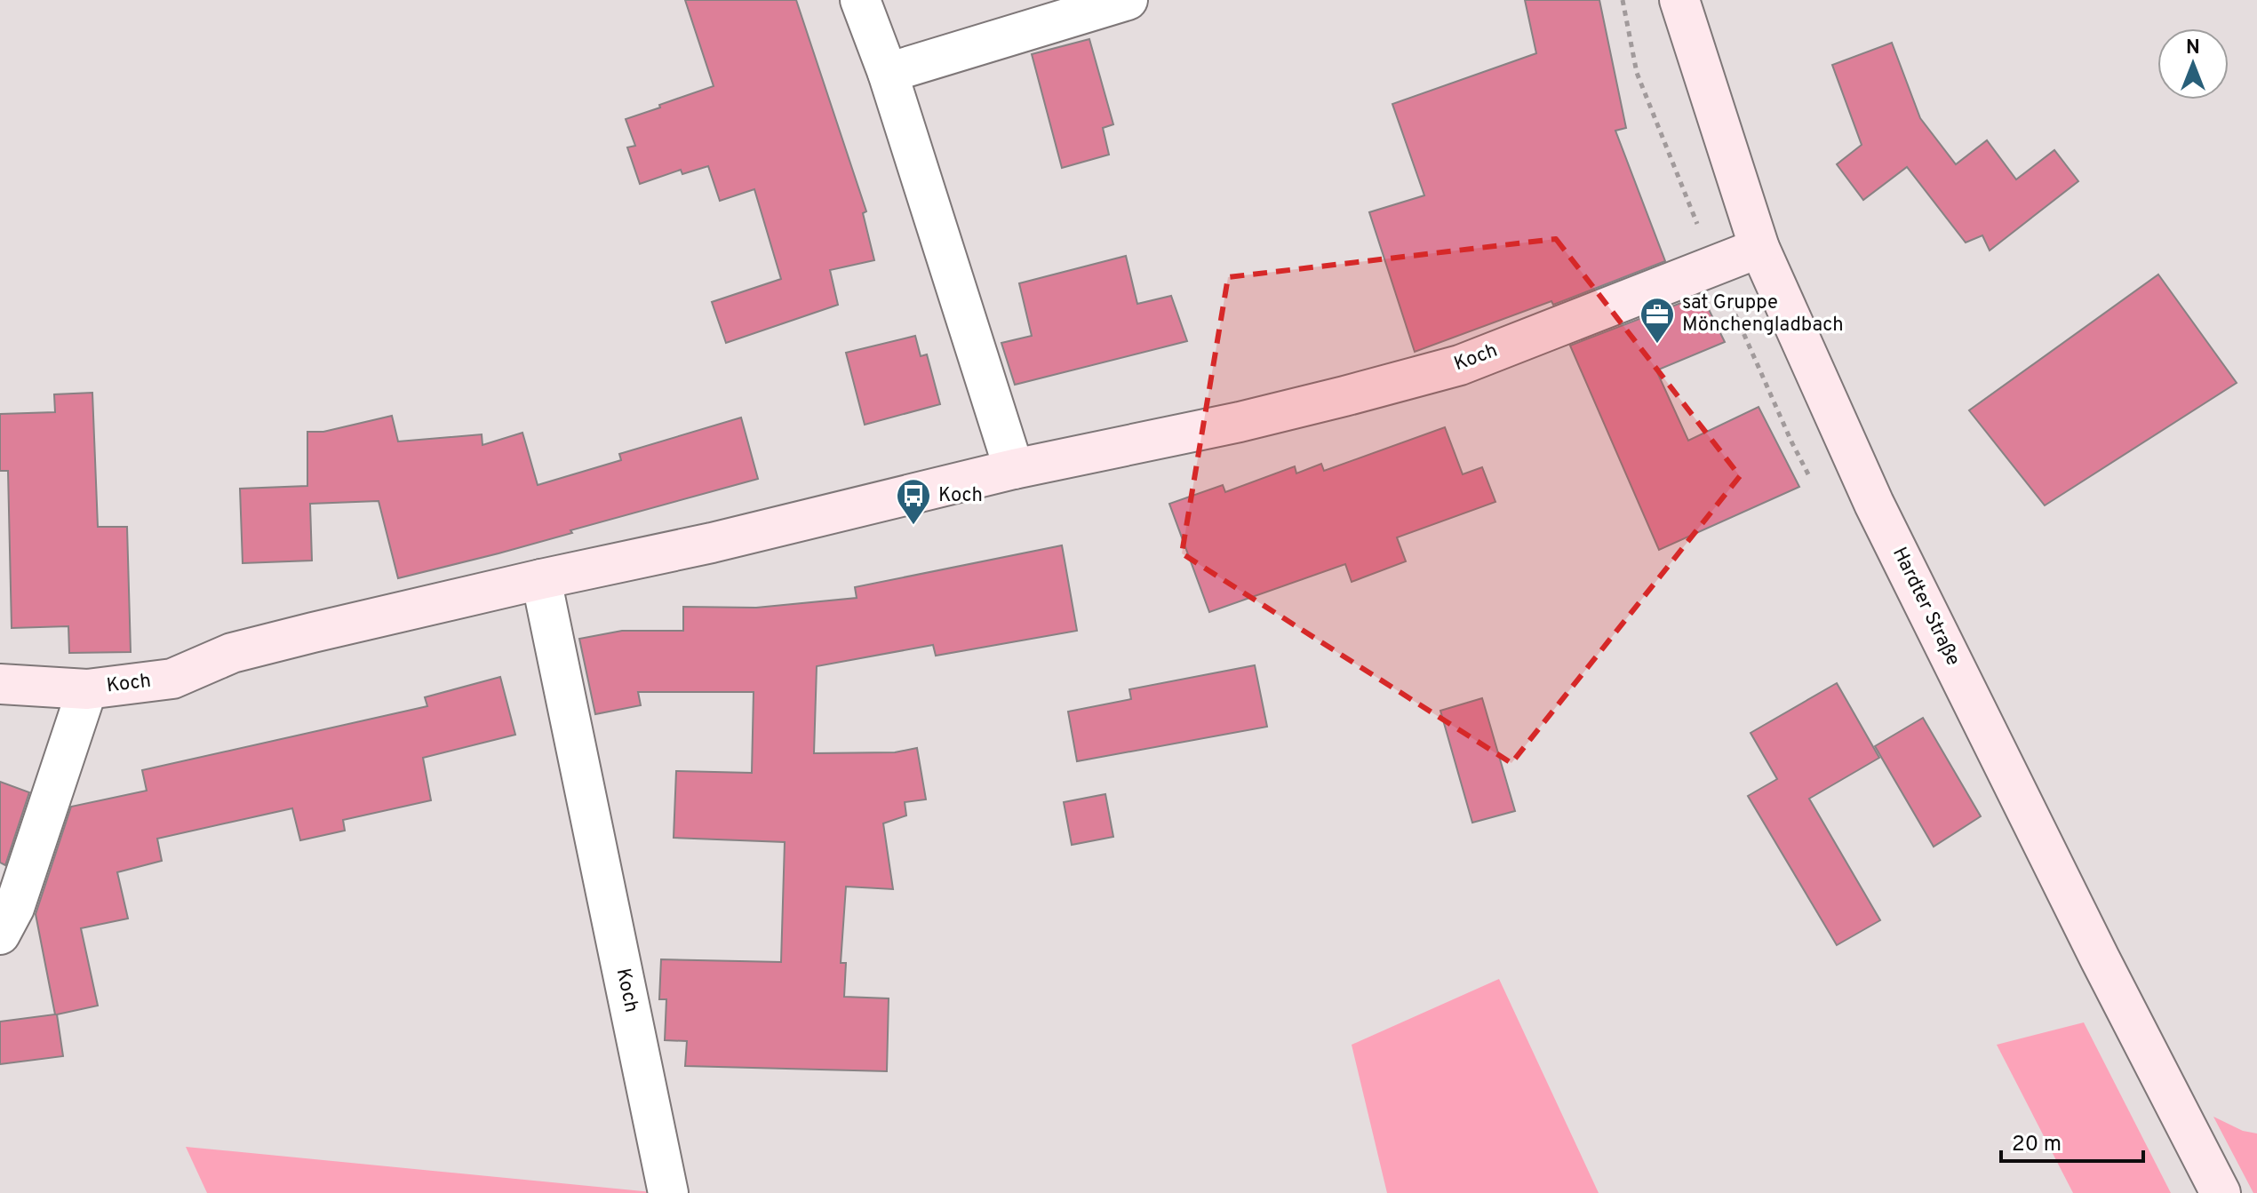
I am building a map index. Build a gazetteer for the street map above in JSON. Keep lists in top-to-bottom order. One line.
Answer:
{"streets":{"street":["Koch","Hardter Straße"]},"crossings":[["Koch","Hardter Straße"]],"places":{"office":["sat Gruppe Mönchengladbach"],"bus stop":["Koch"]},"scale_bar":"20 m","north":"top"}
